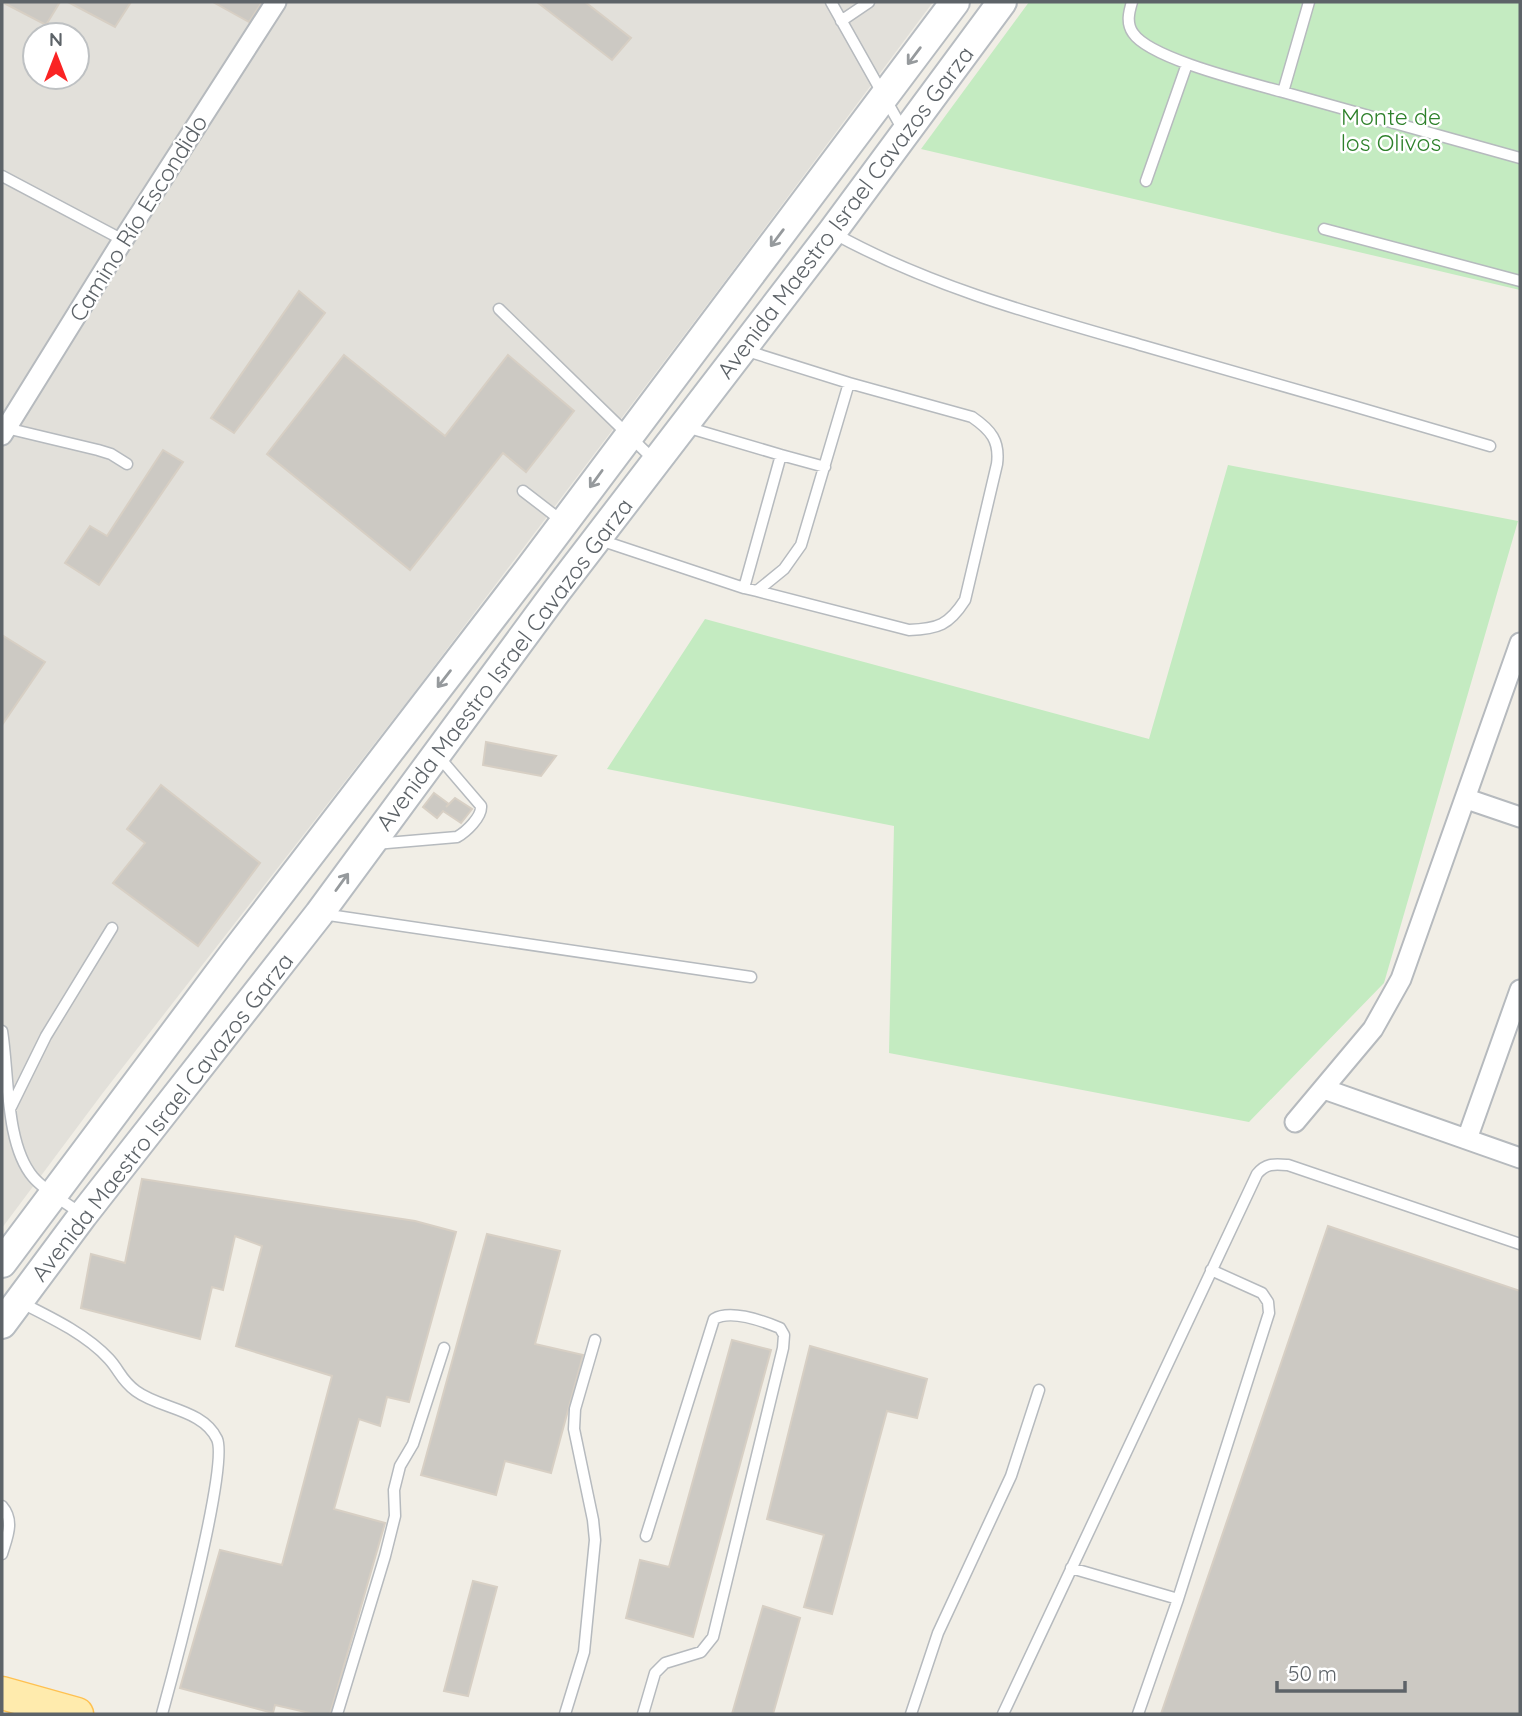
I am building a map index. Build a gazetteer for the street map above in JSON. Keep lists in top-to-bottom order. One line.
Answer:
{"streets":{"main road":["Avenida Maestro Israel Cavazos Garza"],"street":["Camino Río Escondido"]},"parks":["Monte de los Olivos"],"scale_bar":"50 m","north":"top"}
